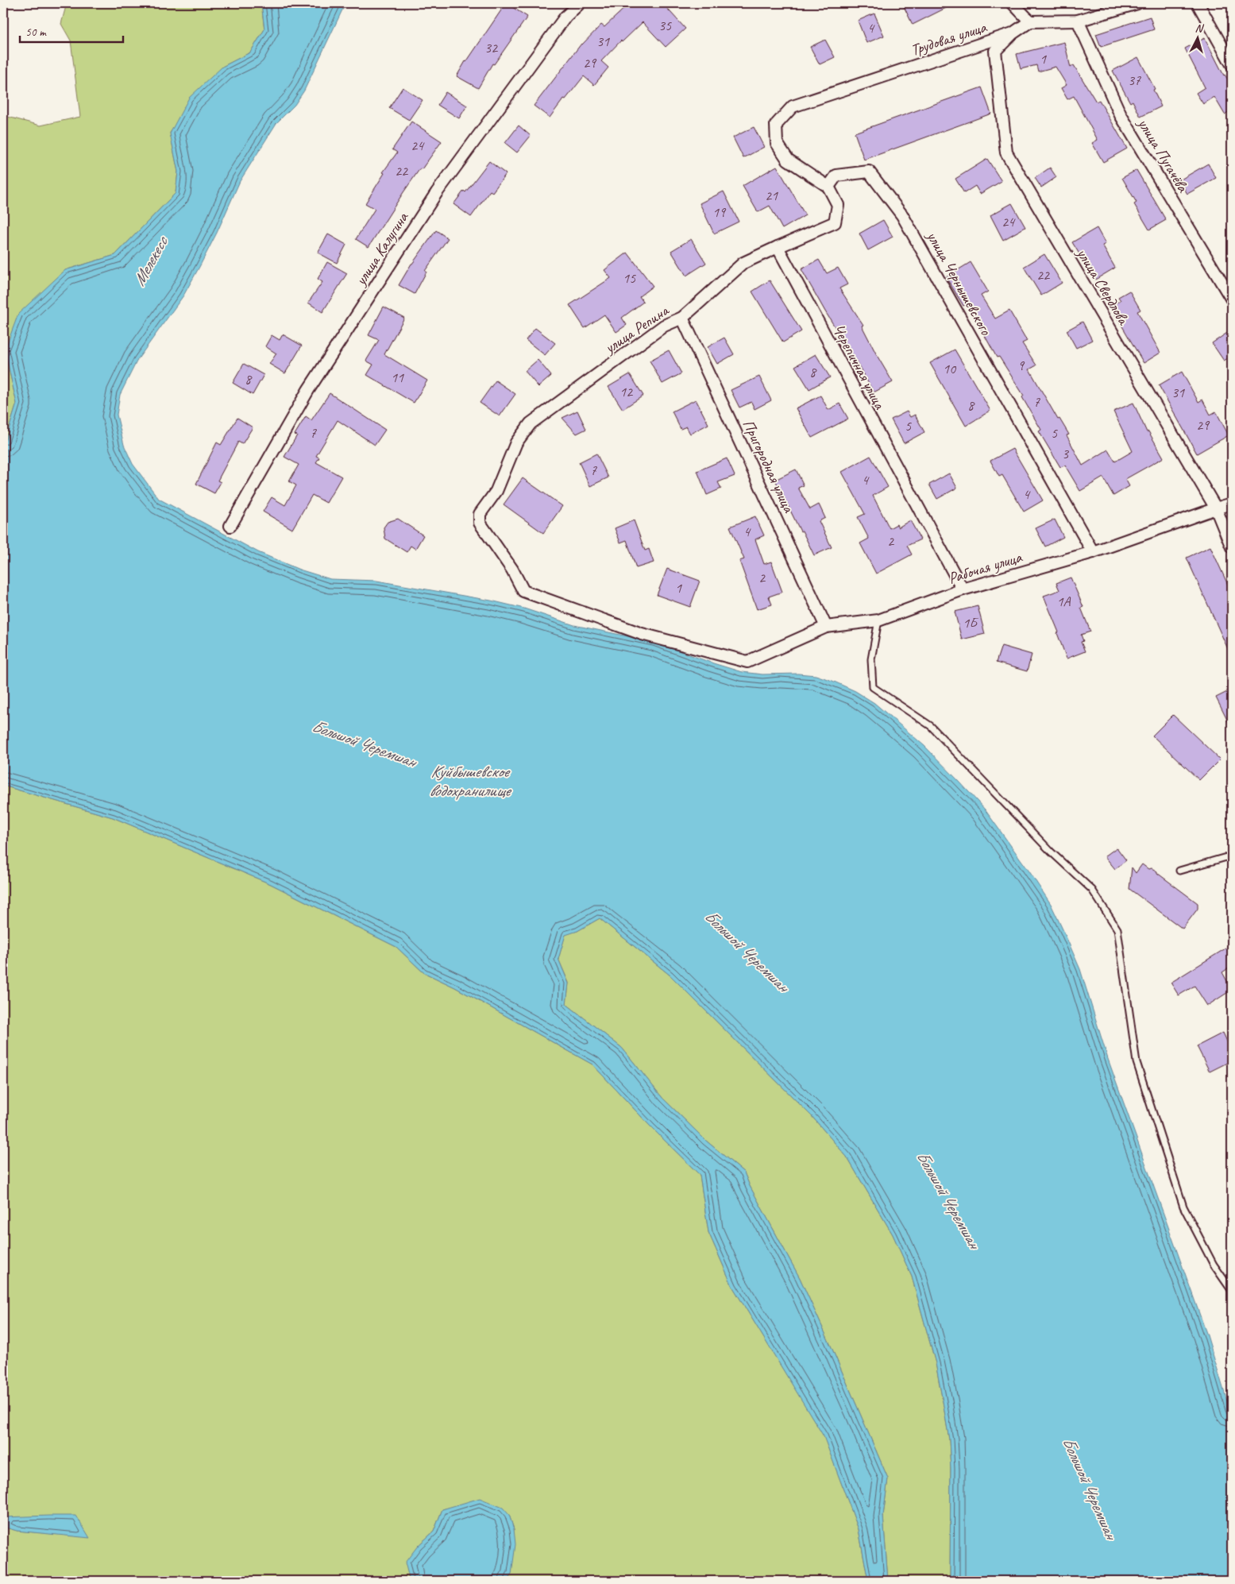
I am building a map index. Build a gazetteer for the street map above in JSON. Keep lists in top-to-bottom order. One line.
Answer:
{"streets":{"street":["Трудовая улица","улица Пугачёва","улица Калугина","улица Чернышевского","улица Свердлова","улица Репина","Черепичная улица","Пригородная улица","Рабочая улица"]},"crossings":[["Трудовая улица","улица Чернышевского"],["Трудовая улица","улица Свердлова"],["улица Чернышевского","Рабочая улица"],["улица Свердлова","Рабочая улица"],["улица Репина","Черепичная улица"],["улица Репина","Пригородная улица"],["улица Репина","Рабочая улица"],["Черепичная улица","Рабочая улица"],["Пригородная улица","Рабочая улица"]],"water":["Мелекесс","Большой Черемшан","Куйбышевское водохранилище"],"house_numbers":["35","4","31","32","1","29","37","24","22","21","19","24","22","15","9","10","8","11","8","12","31","7","8","29","5","7","5","3","7","4","4","4","2","2","1","1А","1Б"],"scale_bar":"50 m","north":"top"}
